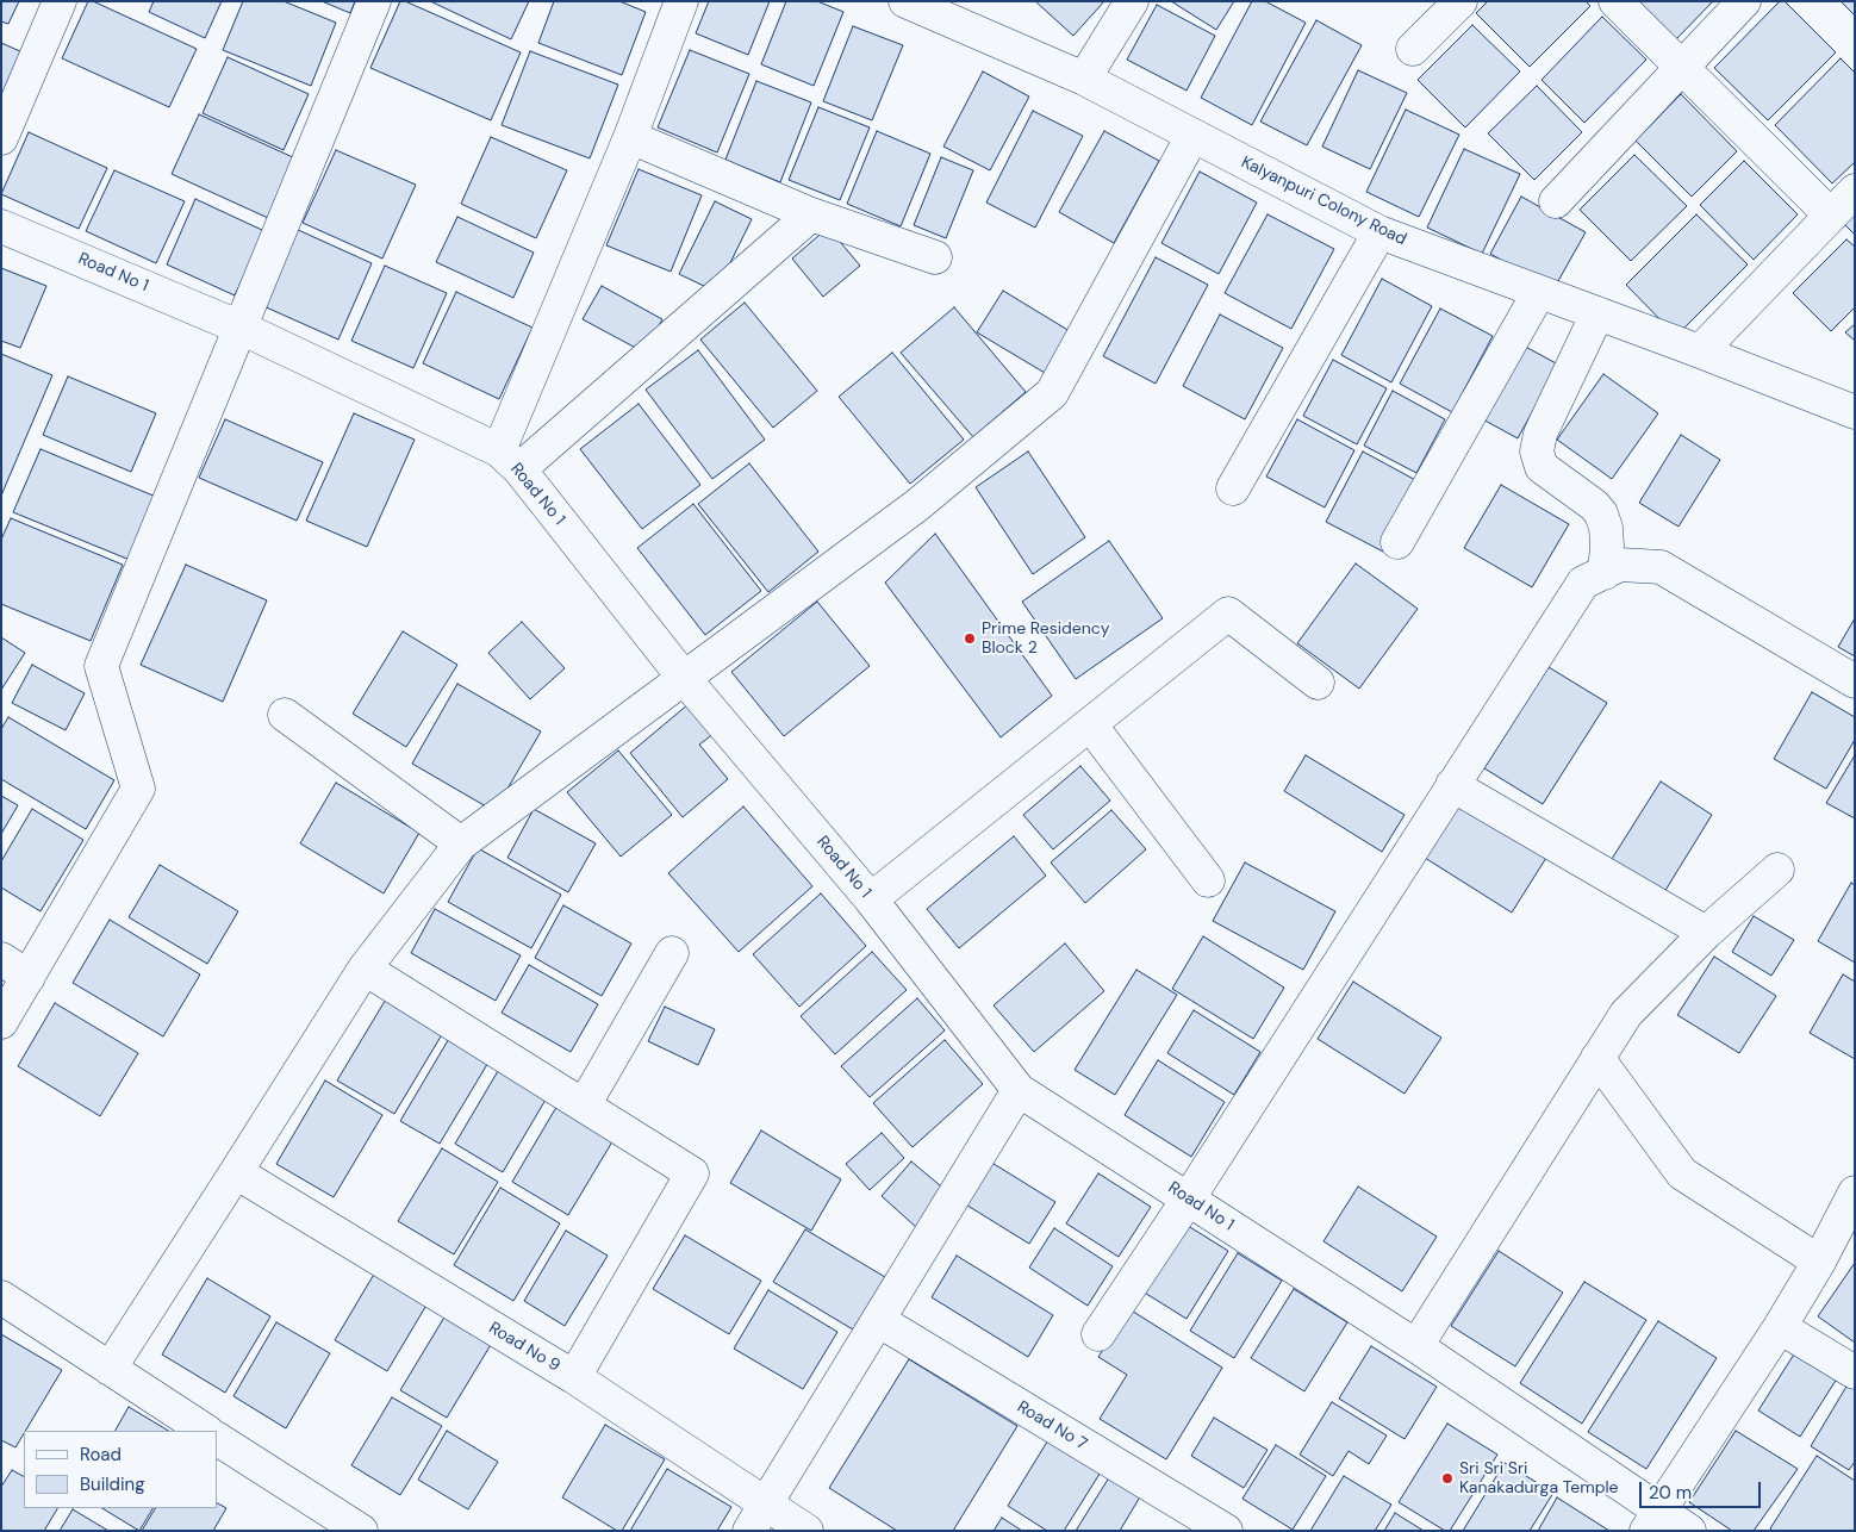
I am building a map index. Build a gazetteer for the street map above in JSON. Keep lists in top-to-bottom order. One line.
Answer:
{"streets":{"street":["Kalyanpuri Colony Road","Road No 1","Road No 9","Road No 7"]},"places":["Prime Residency Block 2","Sri Sri Sri Kanakadurga Temple"],"legend":["Road","Building"],"scale_bar":"20 m"}
